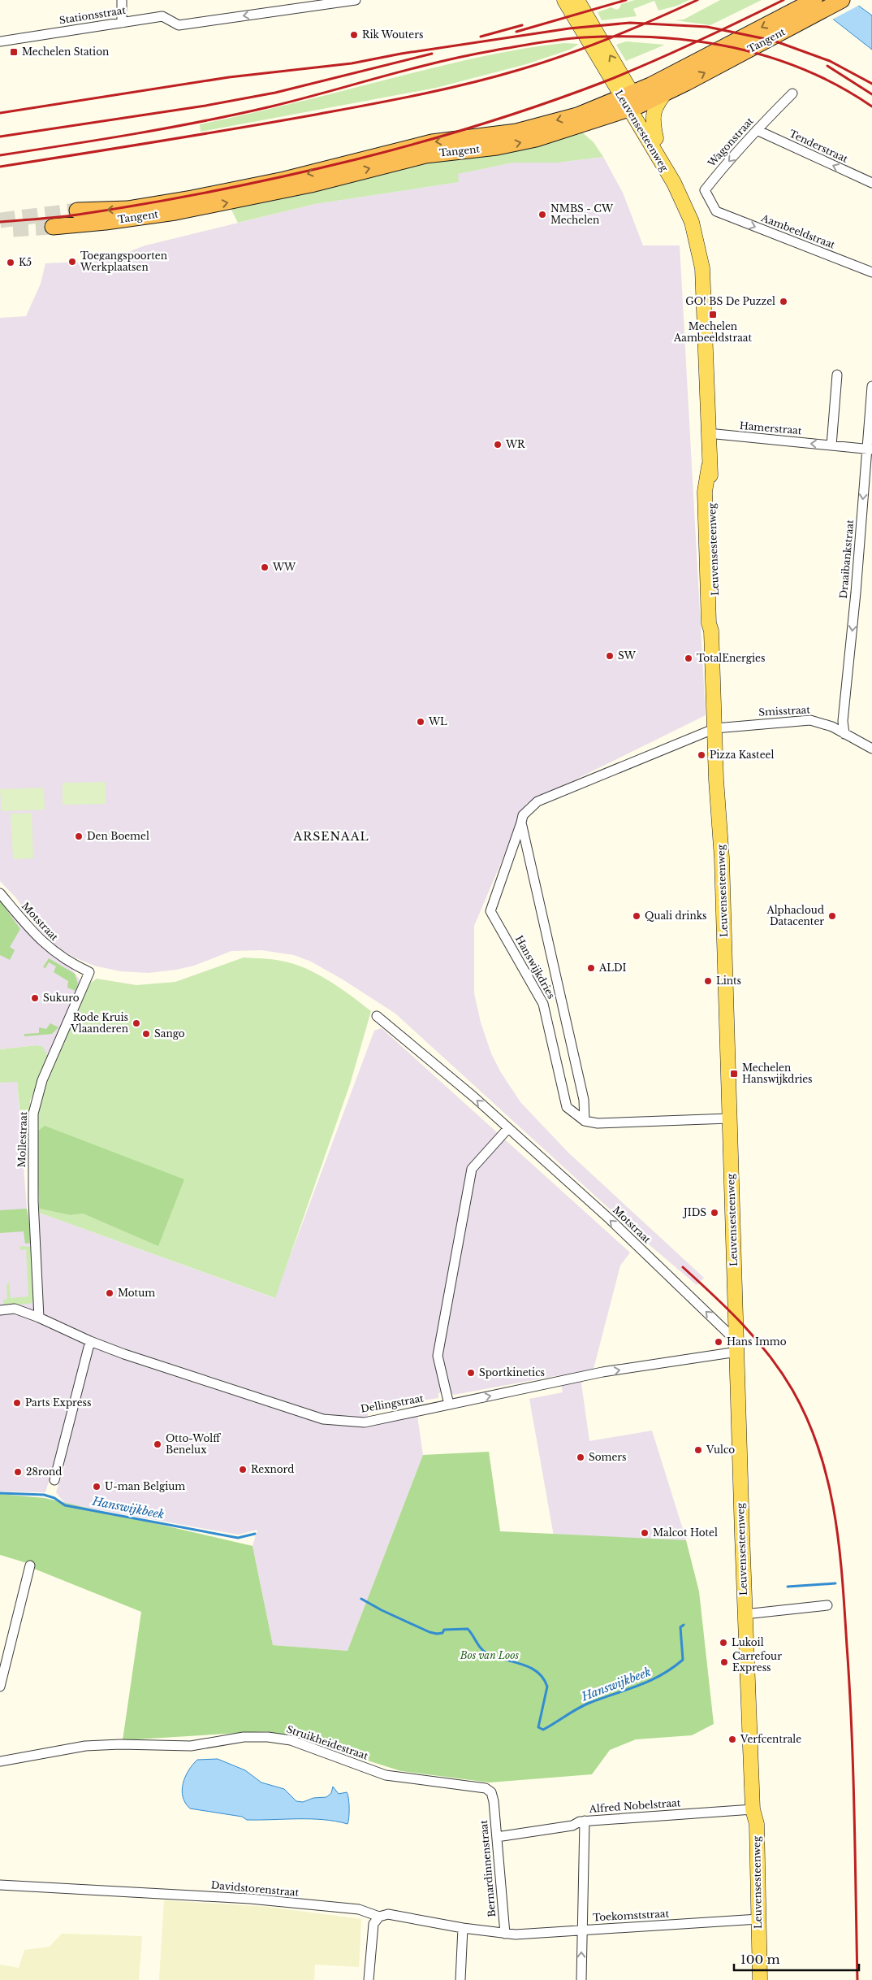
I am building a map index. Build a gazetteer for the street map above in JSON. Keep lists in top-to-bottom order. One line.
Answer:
{"streets":{"highway":["Tangent"],"main road":["Leuvensesteenweg"],"street":["Stationsstraat","Wagonstraat","Tenderstraat","Aambeeldstraat","Hamerstraat","Draaibankstraat","Smisstraat","Motstraat","Hanswijkdries","Mollestraat","Dellingstraat","Struikheidestraat","Alfred Nobelstraat","Bernardinnenstraat","Davidstorenstraat","Toekomststraat"]},"crossings":[["Tangent","Leuvensesteenweg"],["Leuvensesteenweg","Hamerstraat"],["Leuvensesteenweg","Smisstraat"],["Leuvensesteenweg","Motstraat"],["Leuvensesteenweg","Hanswijkdries"],["Leuvensesteenweg","Dellingstraat"],["Leuvensesteenweg","Alfred Nobelstraat"],["Leuvensesteenweg","Toekomststraat"],["Wagonstraat","Tenderstraat"],["Wagonstraat","Aambeeldstraat"],["Hamerstraat","Draaibankstraat"],["Draaibankstraat","Smisstraat"],["Smisstraat","Hanswijkdries"],["Motstraat","Mollestraat"],["Motstraat","Dellingstraat"],["Mollestraat","Dellingstraat"],["Struikheidestraat","Bernardinnenstraat"],["Alfred Nobelstraat","Bernardinnenstraat"],["Bernardinnenstraat","Davidstorenstraat"],["Bernardinnenstraat","Toekomststraat"],["Davidstorenstraat","Toekomststraat"]],"one_way":["Stationsstraat","Wagonstraat","Tenderstraat","Aambeeldstraat","Hamerstraat","Draaibankstraat","Motstraat","Dellingstraat"],"districts":["ARSENAAL"],"water":["Hanswijkbeek"],"parks":["Bos van Loos"],"places":{"other":["Rik Wouters","NMBS - CW Mechelen","Toegangspoorten Werkplaatsen","K5","GO! BS De Puzzel","WR","WW","SW","TotalEnergies","WL","Pizza Kasteel","Den Boemel","Quali drinks","Alphacloud Datacenter","ALDI","Lints","Sukuro","Rode Kruis Vlaanderen","Sango","JIDS","Motum","Hans Immo","Sportkinetics","Parts Express","Otto-Wolff Benelux","Vulco","Somers","Rexnord","28rond","U-man Belgium","Malcot Hotel","Lukoil","Carrefour Express","Verfcentrale"],"transit":["Mechelen Station","Mechelen Aambeeldstraat","Mechelen Hanswijkdries"]},"scale_bar":"100 m"}
